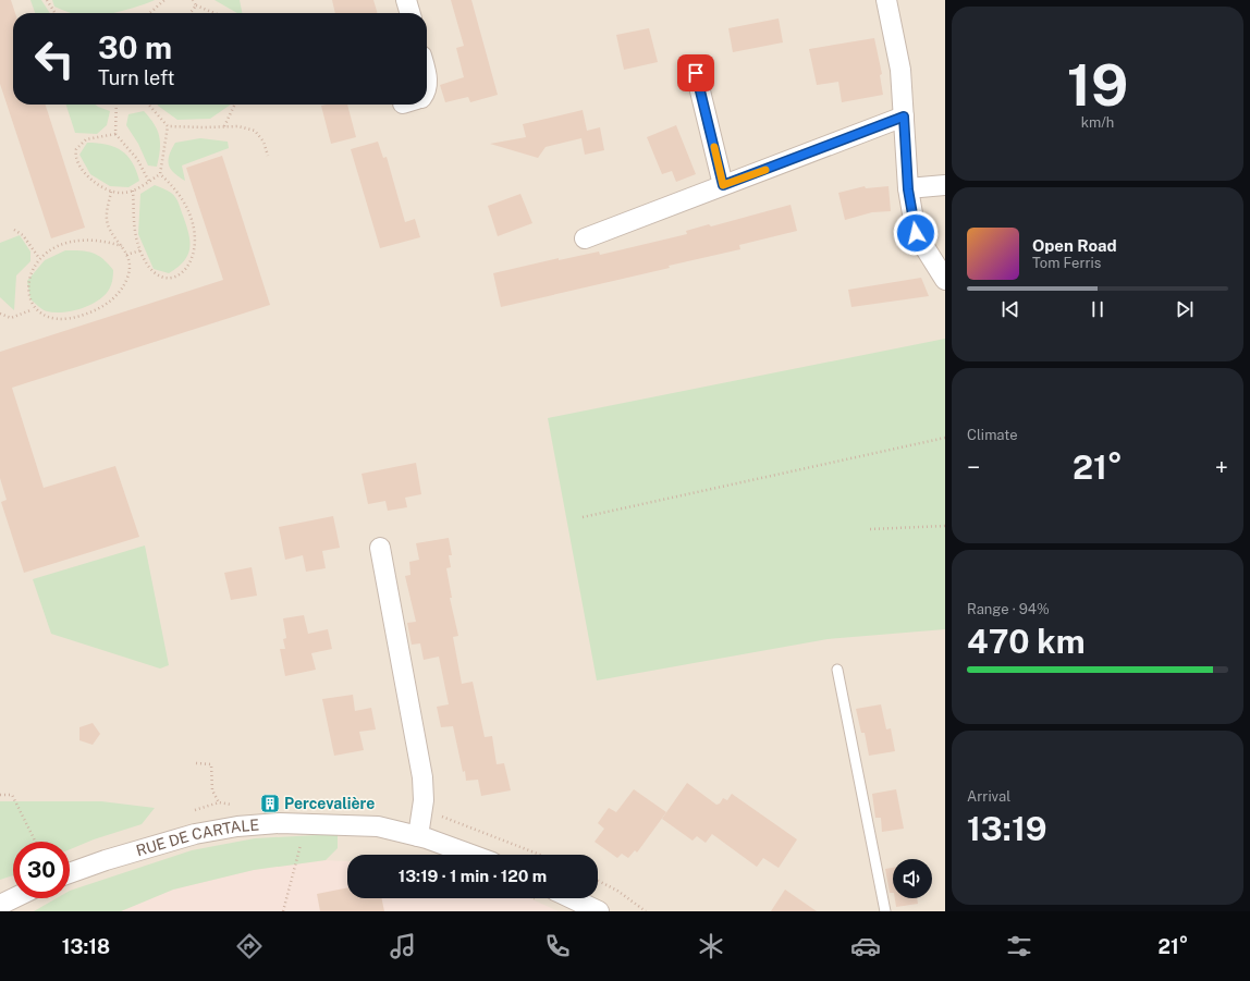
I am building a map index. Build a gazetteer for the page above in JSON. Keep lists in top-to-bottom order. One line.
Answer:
{"streets":{"street":["RUE DE CARTALE"]},"places":{"building":["Percevalière"]},"page":{"tile":[["19","km/h"],"Climate",["Range · 94%","470 km"],["Arrival","13:19"]],"turn":["30 m","Turn left"],"song":["Open Road","Tom Ferris"],"heat":["−","21°","+"],"limit":"30","trip":"13:19 · 1 min · 120 m","tabs":["13:18","21°"]}}
